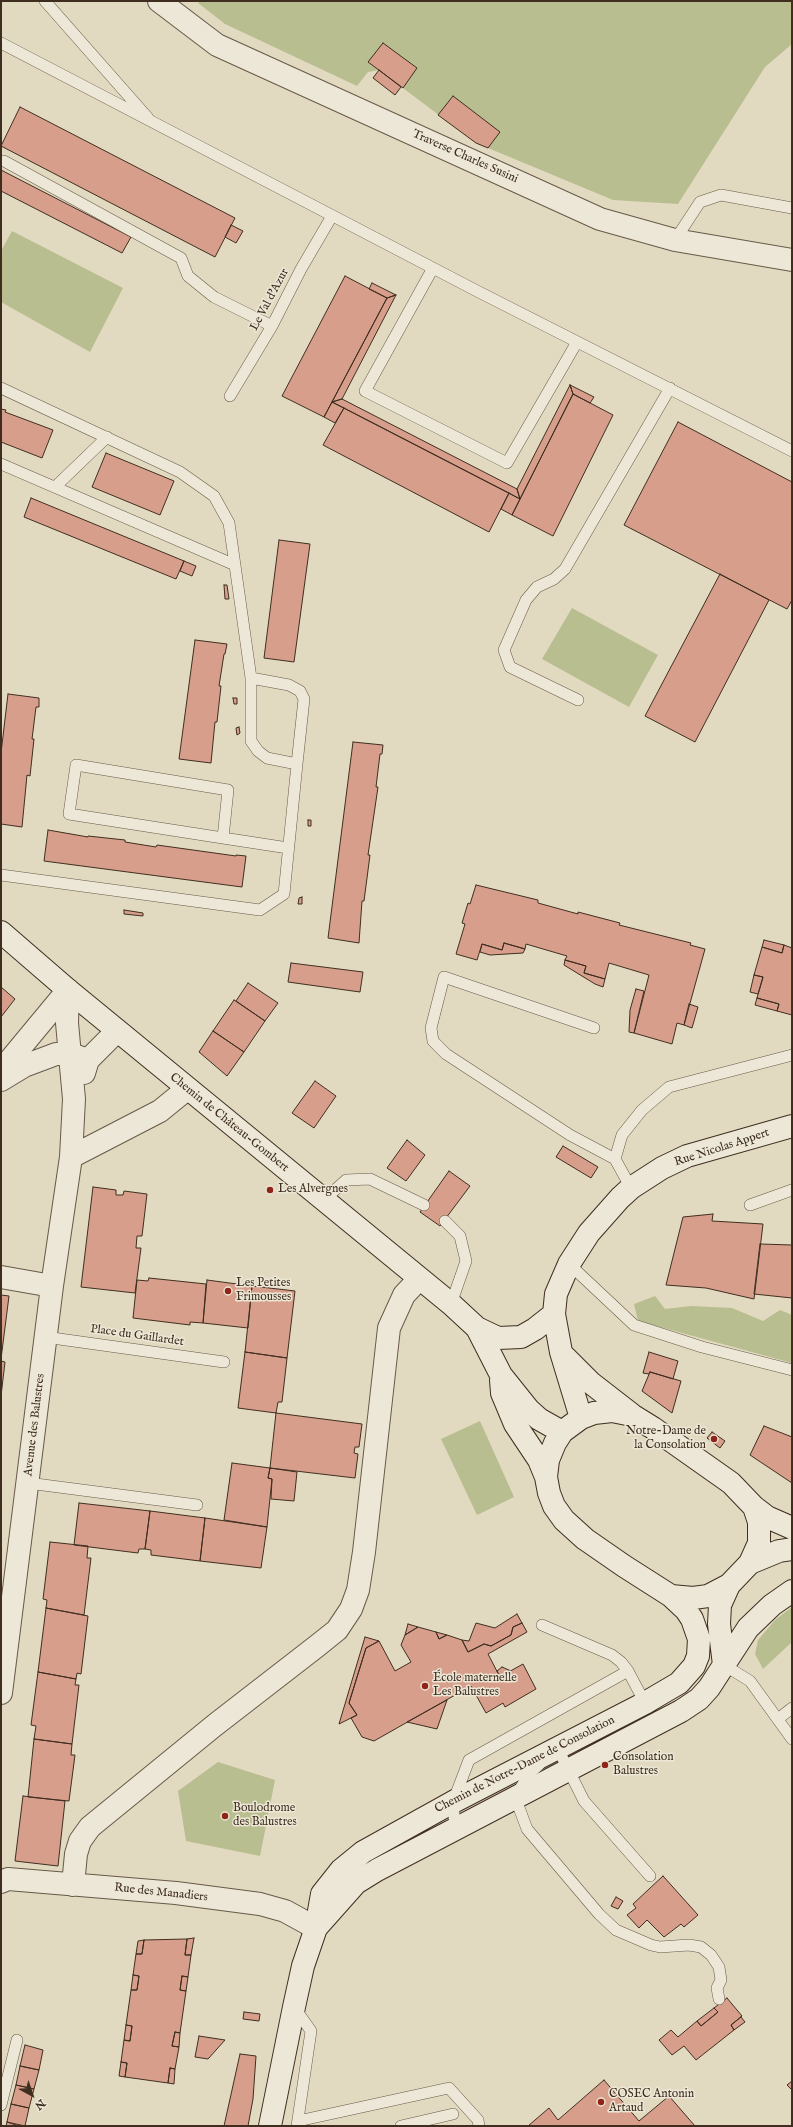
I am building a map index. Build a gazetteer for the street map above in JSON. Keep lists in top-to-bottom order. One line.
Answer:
{"streets":{"street":["Traverse Charles Susini","Chemin de Château-Gombert","Rue Nicolas Appert","Avenue des Balustres","Chemin de Notre-Dame de Consolation","Rue des Manadiers"],"lane":["Le Val d'Azur","Place du Gaillardet"]},"crossings":[["Chemin de Château-Gombert","Rue Nicolas Appert"],["Chemin de Château-Gombert","Avenue des Balustres"],["Chemin de Château-Gombert","Chemin de Notre-Dame de Consolation"],["Place du Gaillardet","Avenue des Balustres"],["Chemin de Notre-Dame de Consolation","Rue des Manadiers"]],"places":["Les Alvergnes","Les Petites Frimousses","Notre-Dame de la Consolation","École maternelle Les Balustres","Consolation Balustres","Boulodrome des Balustres","COSEC Antonin Artaud"],"north":"bottom right"}
